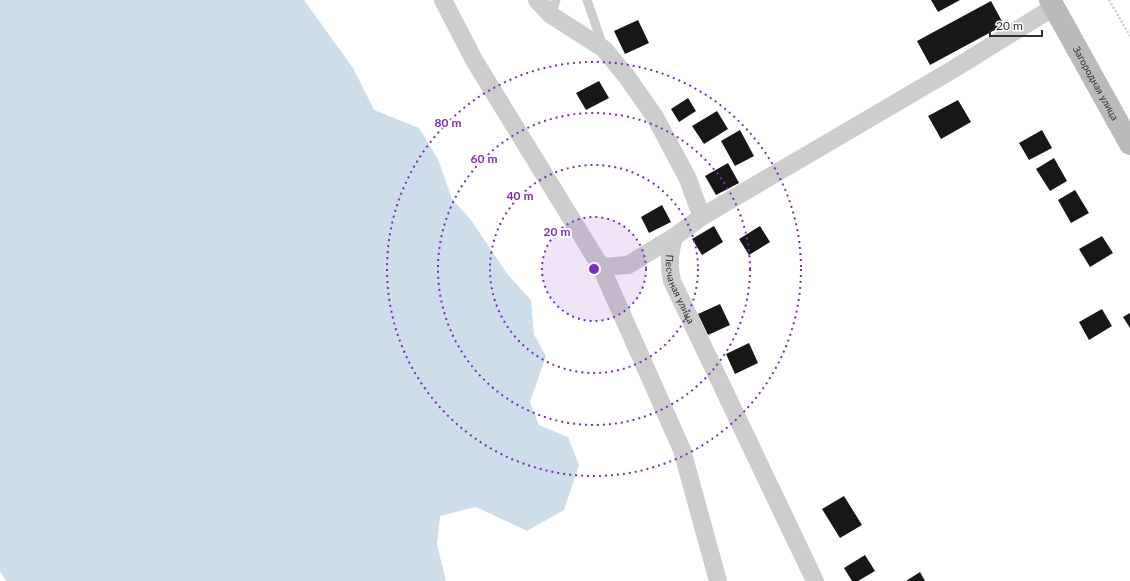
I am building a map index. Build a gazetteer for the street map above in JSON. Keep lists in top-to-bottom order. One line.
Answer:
{"streets":{"street":["Загородная улица","Песчаная улица"]},"scale_bar":"20 m","rings":["80 m","60 m","40 m","20 m"]}
